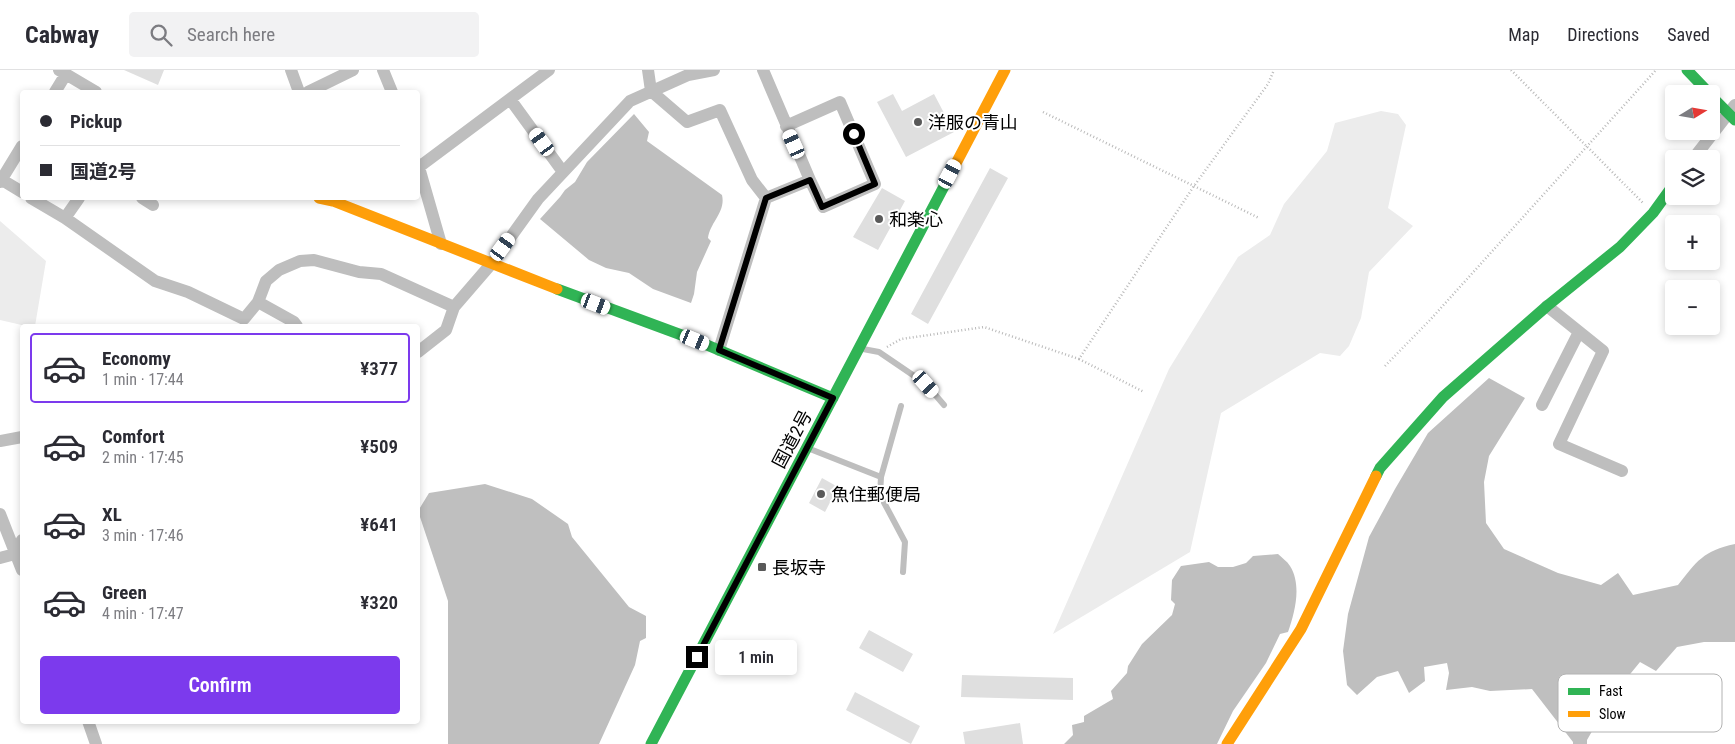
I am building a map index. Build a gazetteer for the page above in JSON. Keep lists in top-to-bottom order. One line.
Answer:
{"streets":{"main road":["国道2号"]},"places":{"other":["洋服の青山","和楽心","魚住郵便局"],"transit":["長坂寺"]},"legend":["Fast","Slow"],"north":"right","page":{"header":"Cabway","search":"Search here","nav":["Map","Directions","Saved"],"map_buttons":["+","−"],"banner":["Pickup","国道2号"],"list":[{"name":"Economy","note":"1 min · 17:44","value":"¥377"},{"name":"Comfort","note":"2 min · 17:45","value":"¥509"},{"name":"XL","note":"3 min · 17:46","value":"¥641"},{"name":"Green","note":"4 min · 17:47","value":"¥320"}],"bubble":"1 min","buttons":"Confirm"}}
